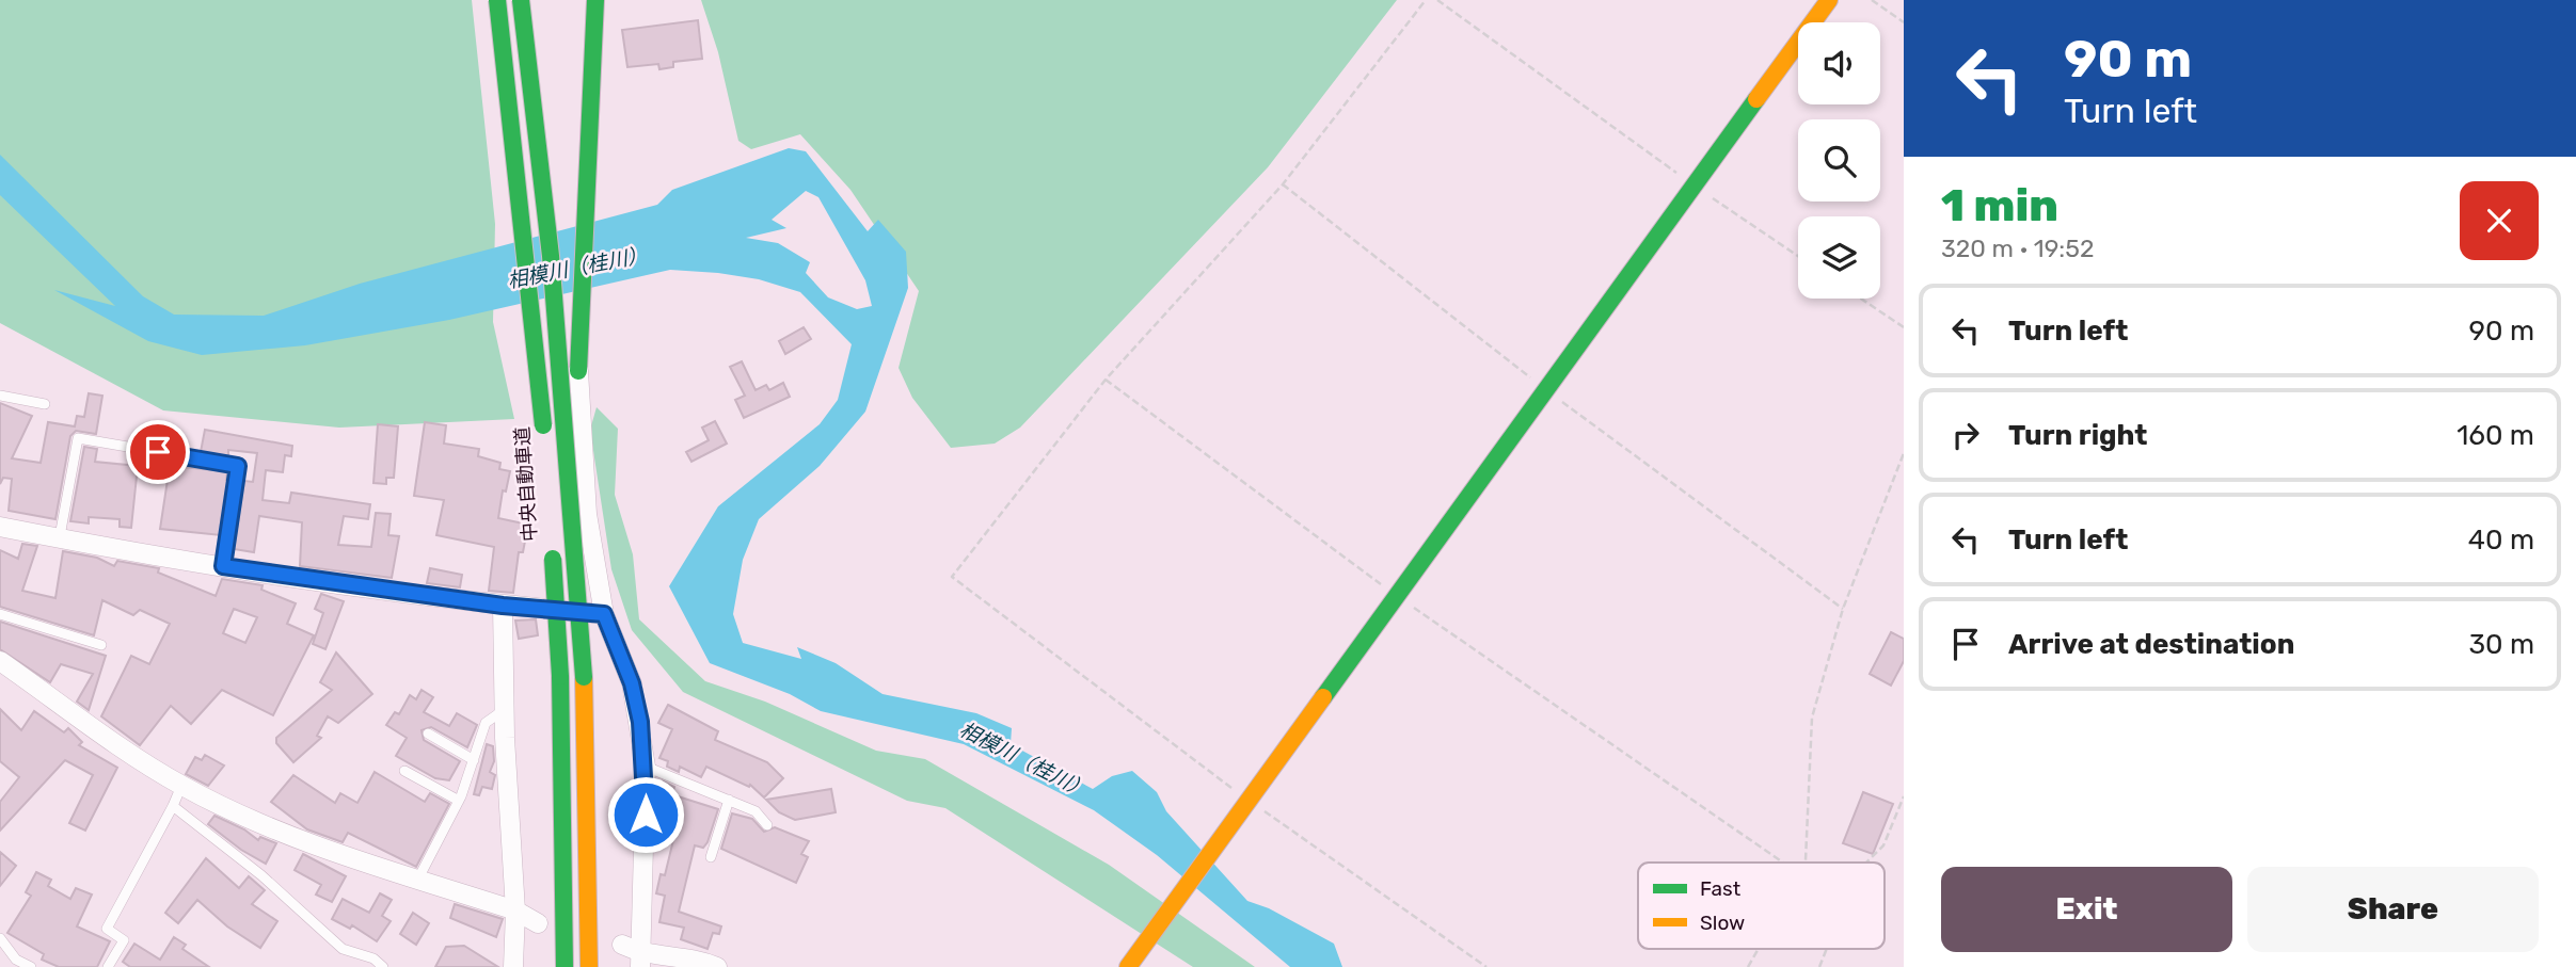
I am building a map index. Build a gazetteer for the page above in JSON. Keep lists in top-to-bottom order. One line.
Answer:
{"streets":{"main road":["中央自動車道"]},"water":["相模川（桂川）"],"legend":["Fast","Slow"],"page":{"turn":["90 m","Turn left"],"heading":["1 min","320 m · 19:52"],"list":[{"name":"Turn left","value":"90 m"},{"name":"Turn right","value":"160 m"},{"name":"Turn left","value":"40 m"},{"name":"Arrive at destination","value":"30 m"}],"buttons":["Exit","Share"]}}
